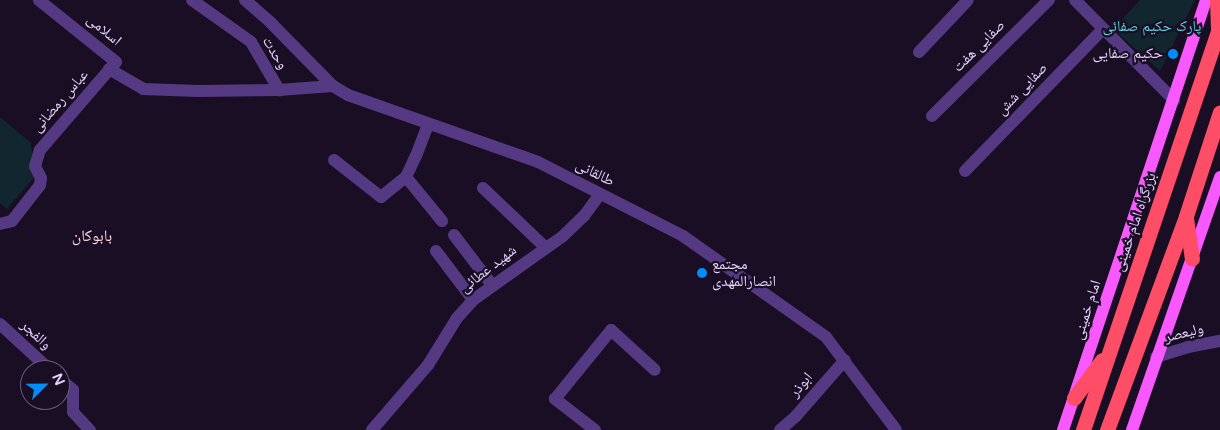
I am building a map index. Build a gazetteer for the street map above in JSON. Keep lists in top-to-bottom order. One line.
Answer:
{"streets":{"highway":["بزرگراه امام خمینی"],"main road":["امام خمینی"],"street":["اسلامی","صفایی هفت","وحدت","صفایی شش","عباس رمضانی","طالقانی","شهید عطائی","ولیعصر","والفجر","ابوذر"]},"crossings":[["اسلامی","عباس رمضانی"],["طالقانی","شهید عطائی"],["طالقانی","ابوذر"]],"districts":["بابوکان"],"parks":["پارک حکیم صفائی"],"places":["حکیم صفایی","مجتمع انصارالمهدی"],"north":"top right"}
